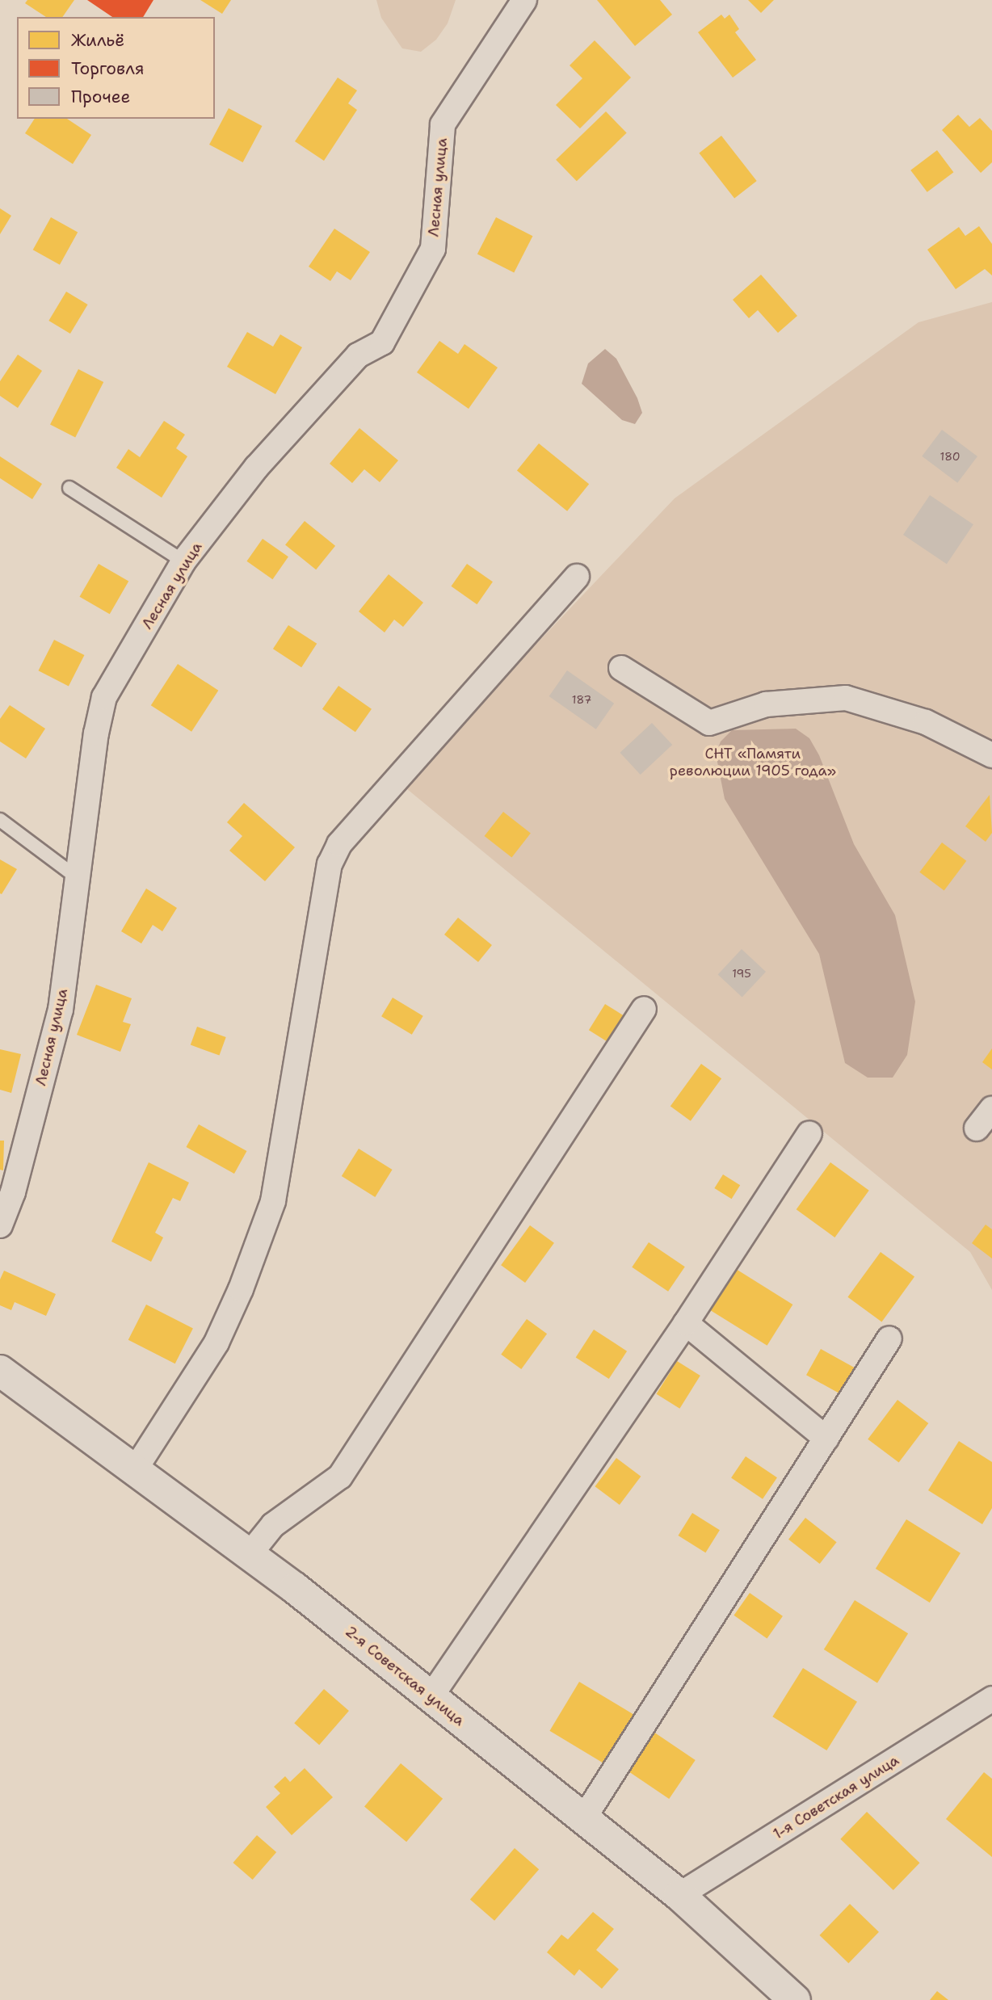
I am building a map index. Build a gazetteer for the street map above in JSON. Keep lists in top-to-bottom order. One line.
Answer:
{"streets":{"street":["Лесная улица","2-я Советская улица","1-я Советская улица"]},"crossings":[["2-я Советская улица","1-я Советская улица"]],"parks":["СНТ «Памяти революции 1905 года»"],"house_numbers":["180","187","195"],"legend":["Жильё","Торговля","Прочее"]}
